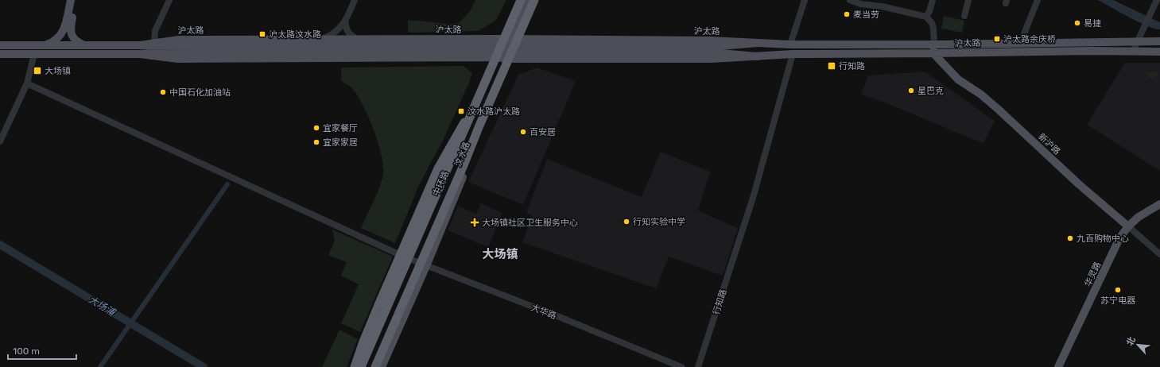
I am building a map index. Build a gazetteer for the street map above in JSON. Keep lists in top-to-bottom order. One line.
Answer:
{"streets":{"highway":["中环路"],"main road":["沪太路","新沪路","汶水路","华灵路"],"street":["行知路","大华路"]},"crossings":[["沪太路","新沪路"],["沪太路","汶水路"],["沪太路","行知路"],["新沪路","华灵路"],["汶水路","中环路"],["汶水路","大华路"]],"districts":["大场镇"],"water":["大场浦"],"places":{"other":["麦当劳","易捷","星巴克","中国石化加油站","宜家餐厅","百安居","宜家家居","行知实验中学","九百购物中心","苏宁电器"],"transit":["沪太路汶水路","沪太路余庆桥","行知路","大场镇","汶水路沪太路"],"health":["大场镇社区卫生服务中心"]},"scale_bar":"100 m","north":"top left"}
